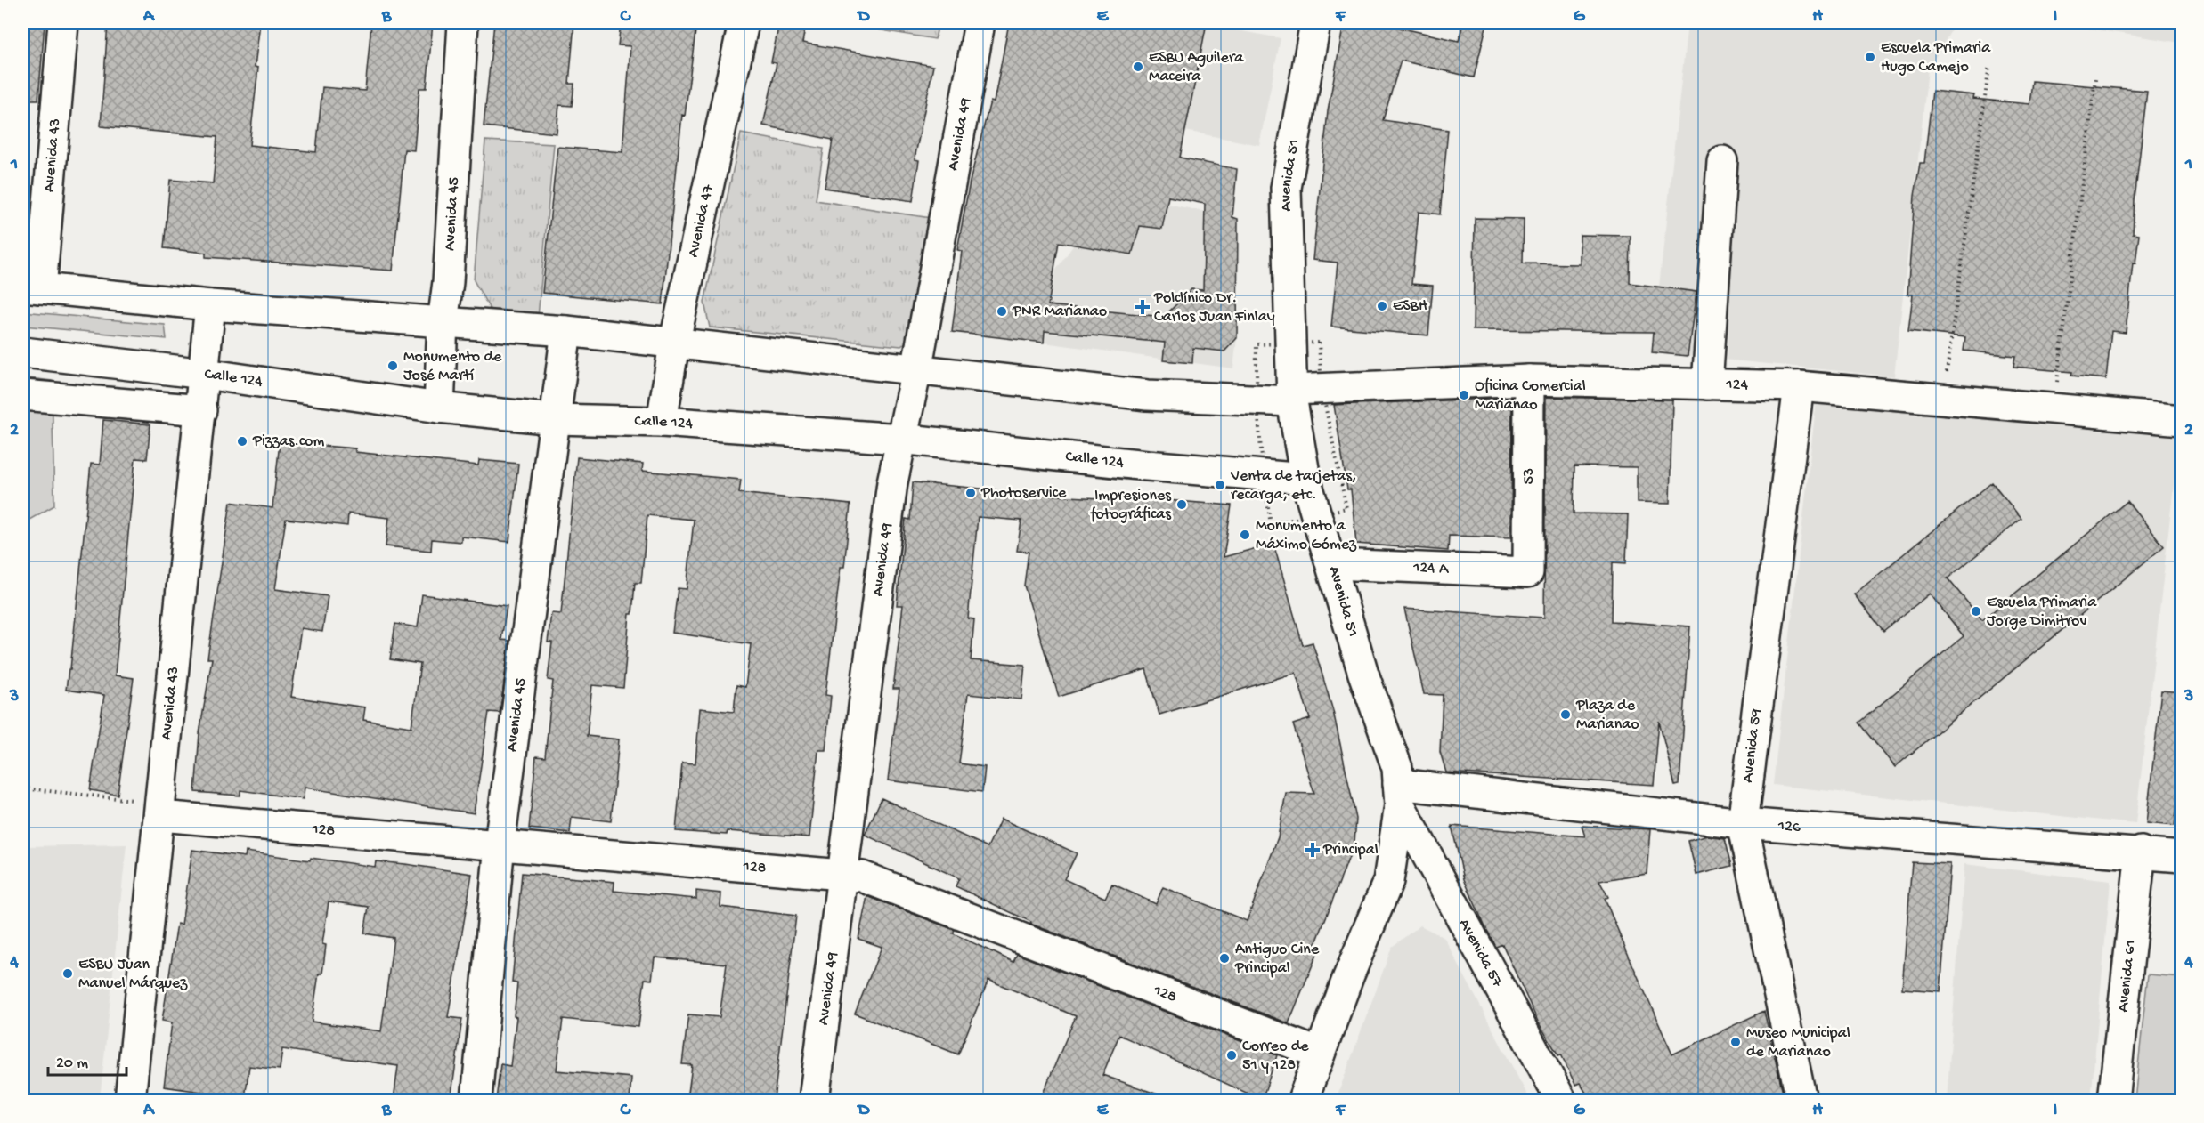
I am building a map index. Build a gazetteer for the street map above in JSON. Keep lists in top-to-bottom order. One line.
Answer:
{"streets":{"street":["Avenida 49","Avenida 43","Avenida 51","Avenida 45","Avenida 47","Calle 124","124","53","124 A","Avenida 59","126","128","Avenida 57","Avenida 61"]},"crossings":[["Avenida 49","Calle 124"],["Avenida 49","128"],["Avenida 43","Calle 124"],["Avenida 43","128"],["Avenida 51","Calle 124"],["Avenida 51","124"],["Avenida 51","124 A"],["Avenida 51","126"],["Avenida 51","128"],["Avenida 51","Avenida 57"],["Avenida 45","Calle 124"],["Avenida 45","128"],["Avenida 47","Calle 124"],["124","53"],["124","Avenida 59"],["53","124 A"],["Avenida 59","126"],["126","Avenida 57"],["126","Avenida 61"]],"places":{"other":["Escuela Primaria Hugo Camejo","ESBU Aguilera Maceira","ESBH","PNR Marianao","Monumento de José Martí","Oficina Comercial Marianao","Pizzas.com","Venta de tarjetas, recarga, etc.","Photoservice","Impresiones fotográficas","Monumento a Máximo Gómez","Escuela Primaria Jorge Dimitrov","Plaza de Marianao","Antiguo Cine Principal","ESBU Juan Manuel Márquez","Museo Municipal de Marianao","Correo de 51 y 128"],"health":["Polclínico Dr. Carlos Juan Finlay","Principal"]},"scale_bar":"20 m","grid":{"columns":["A","B","C","D","E","F","G","H","I"],"rows":["1","2","3","4"]}}
